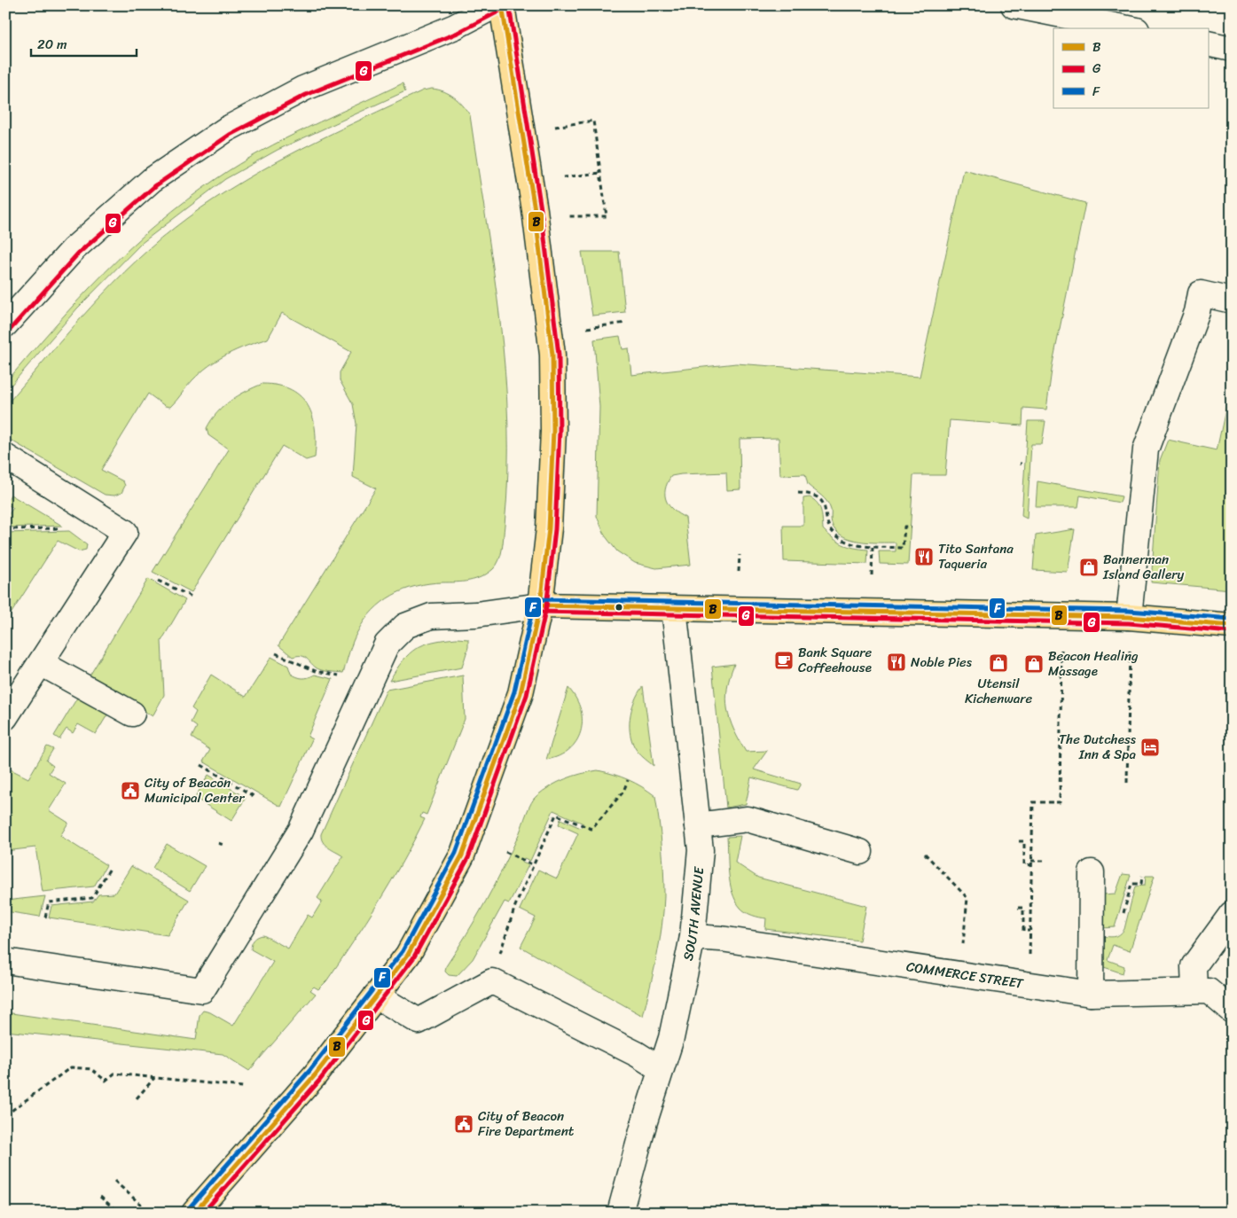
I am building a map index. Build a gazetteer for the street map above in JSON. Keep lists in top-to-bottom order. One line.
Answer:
{"streets":{"street":["SOUTH AVENUE","COMMERCE STREET"]},"crossings":[["SOUTH AVENUE","COMMERCE STREET"]],"places":{"restaurant":["Tito Santana Taqueria","Noble Pies"],"shop":["Bannerman Island Gallery","Utensil Kichenware","Beacon Healing Massage"],"cafe":["Bank Square Coffeehouse"],"hotel":["The Dutchess Inn & Spa"],"public building":["City of Beacon Municipal Center","City of Beacon Fire Department"]},"lines":["transit line B","transit line G","transit line F"],"legend":["B","G","F"],"scale_bar":"20 m"}
